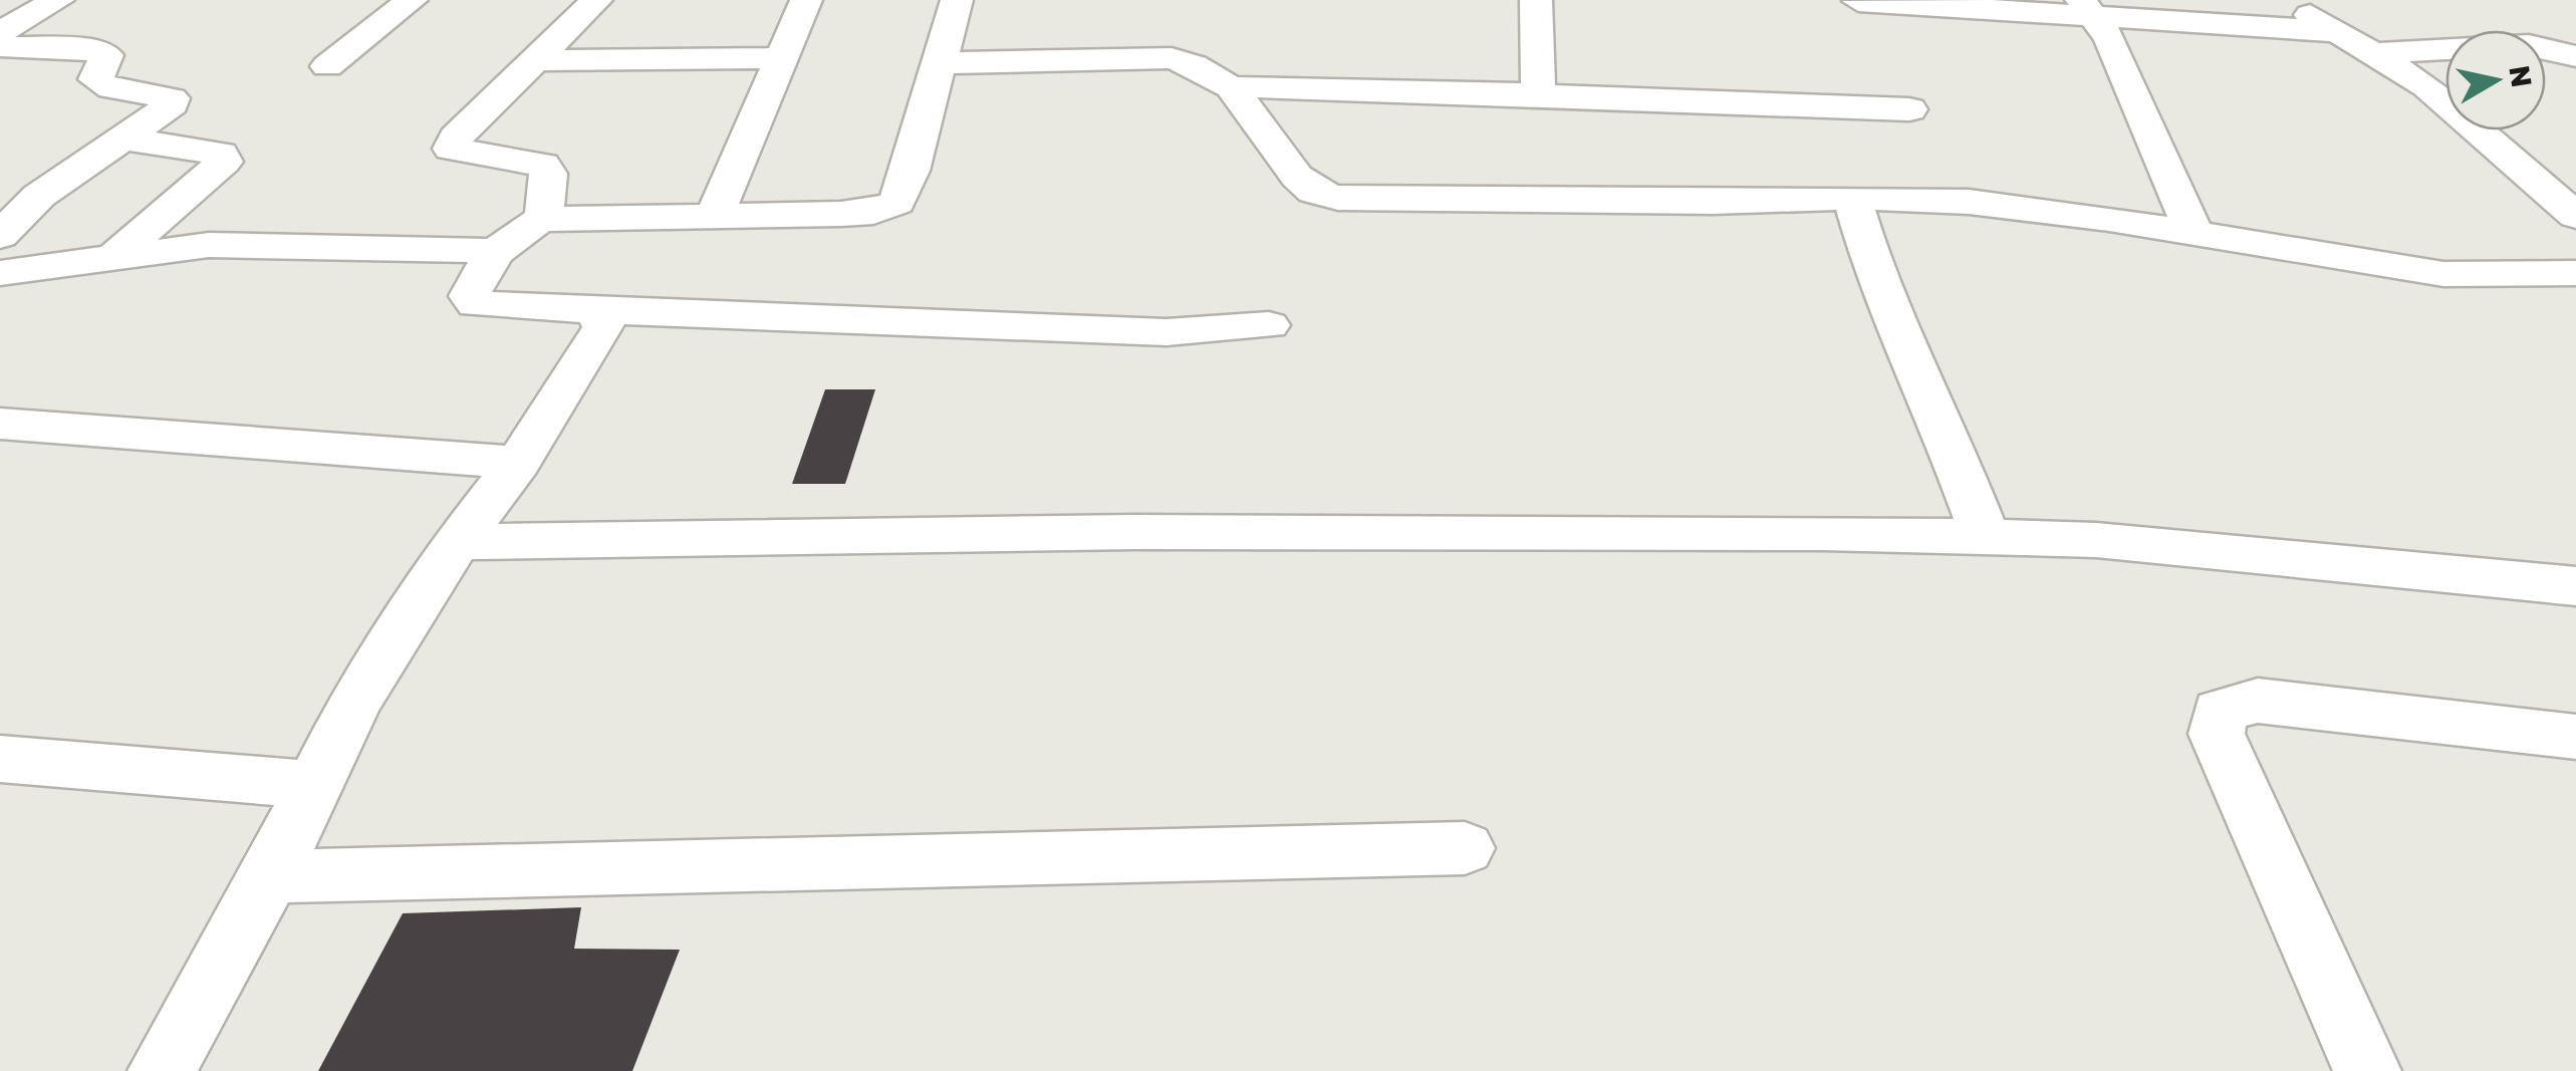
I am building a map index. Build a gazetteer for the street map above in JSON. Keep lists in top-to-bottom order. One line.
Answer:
{"north":"right"}
